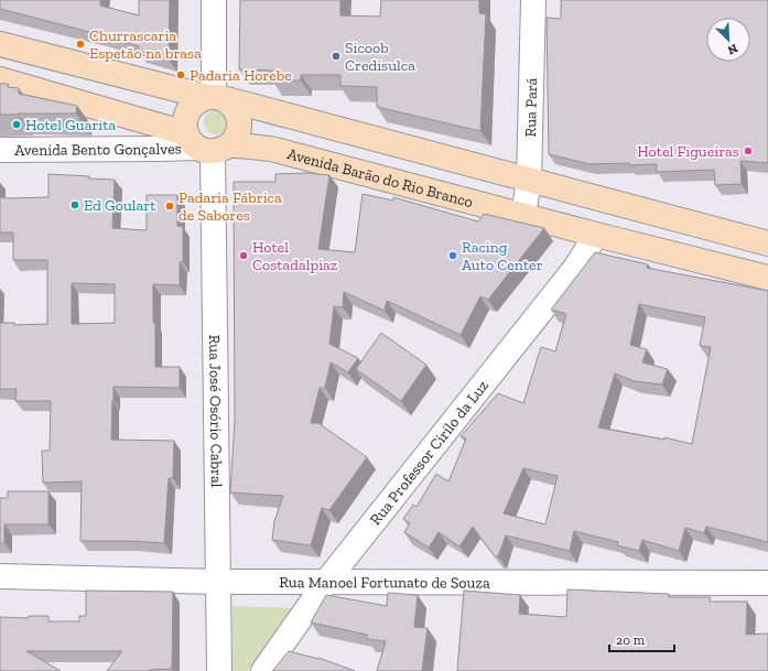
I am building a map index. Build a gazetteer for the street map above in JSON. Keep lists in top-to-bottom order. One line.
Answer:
{"streets":{"main road":["Avenida Barão do Rio Branco"],"street":["Rua Pará","Avenida Bento Gonçalves","Rua José Osório Cabral","Rua Professor Cirilo da Luz","Rua Manoel Fortunato de Souza"]},"crossings":[["Rua Pará","Avenida Barão do Rio Branco"],["Avenida Bento Gonçalves","Avenida Barão do Rio Branco"],["Avenida Bento Gonçalves","Rua José Osório Cabral"],["Avenida Barão do Rio Branco","Rua José Osório Cabral"],["Avenida Barão do Rio Branco","Rua Professor Cirilo da Luz"],["Rua José Osório Cabral","Rua Manoel Fortunato de Souza"],["Rua Professor Cirilo da Luz","Rua Manoel Fortunato de Souza"]],"places":["Churrascaria Espetão na brasa","Sicoob Credisulca","Padaria Horebe","Hotel Guarita","Hotel Figueiras","Ed Goulart","Padaria Fábrica de Sabores","Hotel Costadalpiaz","Racing Auto Center"],"scale_bar":"20 m","north":"bottom right"}
